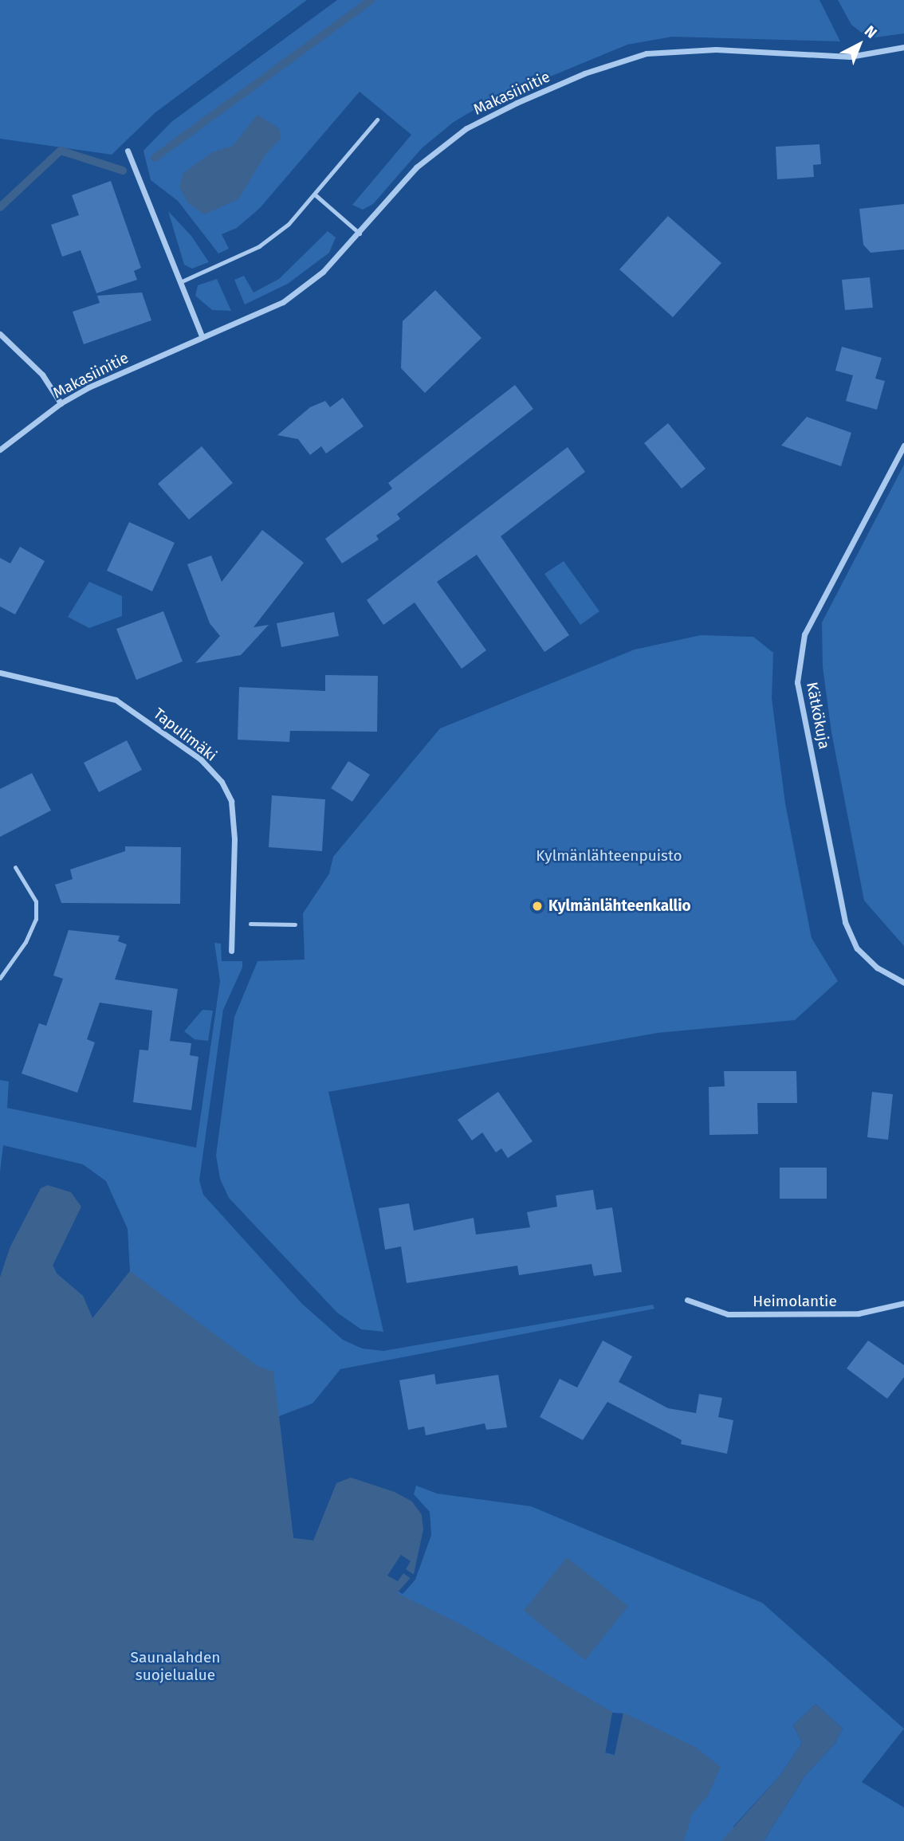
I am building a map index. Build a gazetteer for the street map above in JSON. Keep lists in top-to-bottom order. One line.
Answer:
{"streets":{"street":["Makasiinitie","Kätkökuja","Tapulimäki","Heimolantie"]},"parks":["Kylmänlähteenpuisto","Saunalahden suojelualue"],"places":["Kylmänlähteenkallio"],"north":"top right"}
